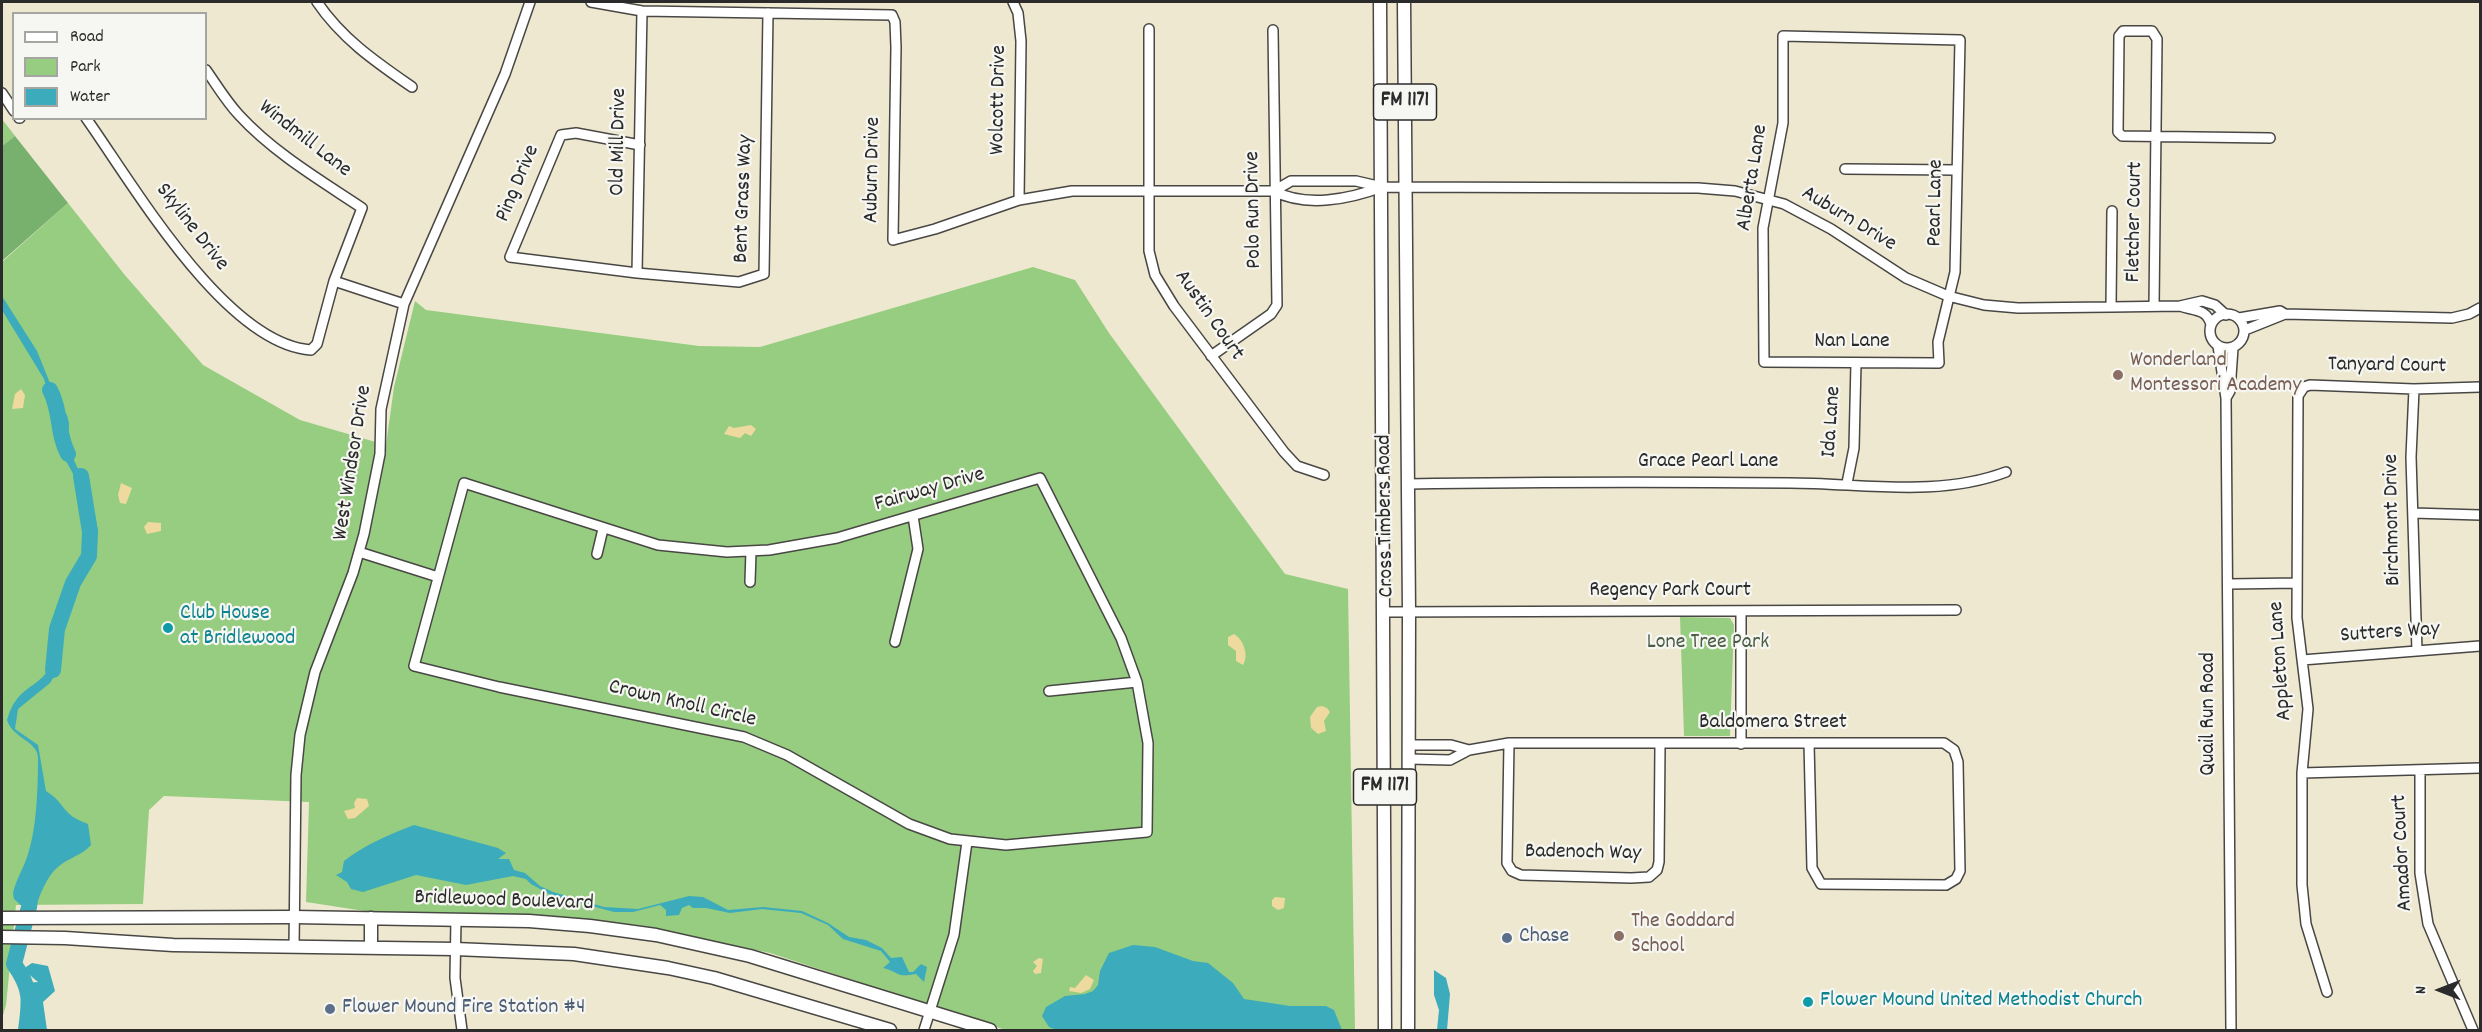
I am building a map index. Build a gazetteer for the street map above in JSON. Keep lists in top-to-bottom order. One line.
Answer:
{"streets":{"main road":["FM 1171","Cross Timbers Road","Bridlewood Boulevard"],"street":["Wolcott Drive","Windmill Lane","Old Mill Drive","Auburn Drive","Alberta Lane","Ping Drive","Bent Grass Way","Pearl Lane","Polo Run Drive","Fletcher Court","Skyline Drive","Austin Court","Nan Lane","Tanyard Court","Ida Lane","West Windsor Drive","Grace Pearl Lane","Fairway Drive","Birchmont Drive","Regency Park Court","Sutters Way","Appleton Lane","Crown Knoll Circle","Quail Run Road","Baldomera Street","Amador Court","Badenoch Way"]},"crossings":[["Wolcott Drive","Auburn Drive"],["Windmill Lane","Skyline Drive"],["Old Mill Drive","Auburn Drive"],["Old Mill Drive","Ping Drive"],["Old Mill Drive","Bent Grass Way"],["Auburn Drive","Alberta Lane"],["Auburn Drive","Bent Grass Way"],["Auburn Drive","Pearl Lane"],["Auburn Drive","Polo Run Drive"],["Auburn Drive","Fletcher Court"],["Auburn Drive","Austin Court"],["Auburn Drive","Cross Timbers Road"],["Auburn Drive","Quail Run Road"],["Alberta Lane","Pearl Lane"],["Alberta Lane","Nan Lane"],["Ping Drive","Bent Grass Way"],["Pearl Lane","Nan Lane"],["Polo Run Drive","Austin Court"],["Nan Lane","Ida Lane"],["Tanyard Court","Birchmont Drive"],["Tanyard Court","Appleton Lane"],["Ida Lane","Grace Pearl Lane"],["West Windsor Drive","Bridlewood Boulevard"],["Grace Pearl Lane","Cross Timbers Road"],["Fairway Drive","Crown Knoll Circle"],["Cross Timbers Road","Regency Park Court"],["Cross Timbers Road","Baldomera Street"],["Birchmont Drive","Sutters Way"],["Sutters Way","Appleton Lane"],["Baldomera Street","Badenoch Way"]],"parks":["Lone Tree Park"],"places":["Wonderland Montessori Academy","Club House at Bridlewood","The Goddard School","Chase","Flower Mound United Methodist Church","Flower Mound Fire Station #4"],"legend":["Road","Park","Water"],"north":"left"}
